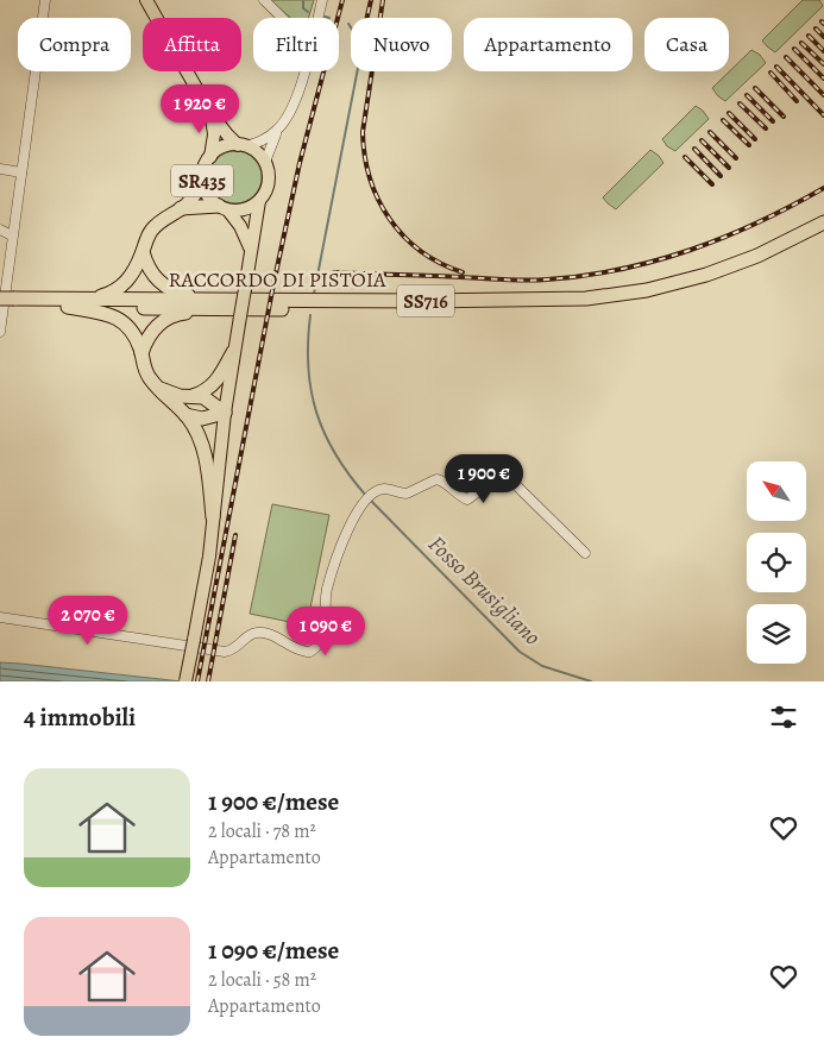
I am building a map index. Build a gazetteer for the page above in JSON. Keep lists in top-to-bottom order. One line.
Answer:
{"streets":{"highway":["RACCORDO DI PISTOIA","SS716"],"main road":["SR435"]},"water":["Fosso Brusigliano"],"north":"top left","page":{"chip":["Compra","Affitta","Filtri","Nuovo","Appartamento","Casa"],"price":["1 920 €","1 900 €","2 070 €","1 090 €"],"heading":"4 immobili","list":[{"name":"1 900 €/mese","note":"2 locali · 78 m² · Appartamento"},{"name":"1 090 €/mese","note":"2 locali · 58 m² · Appartamento"}]}}
